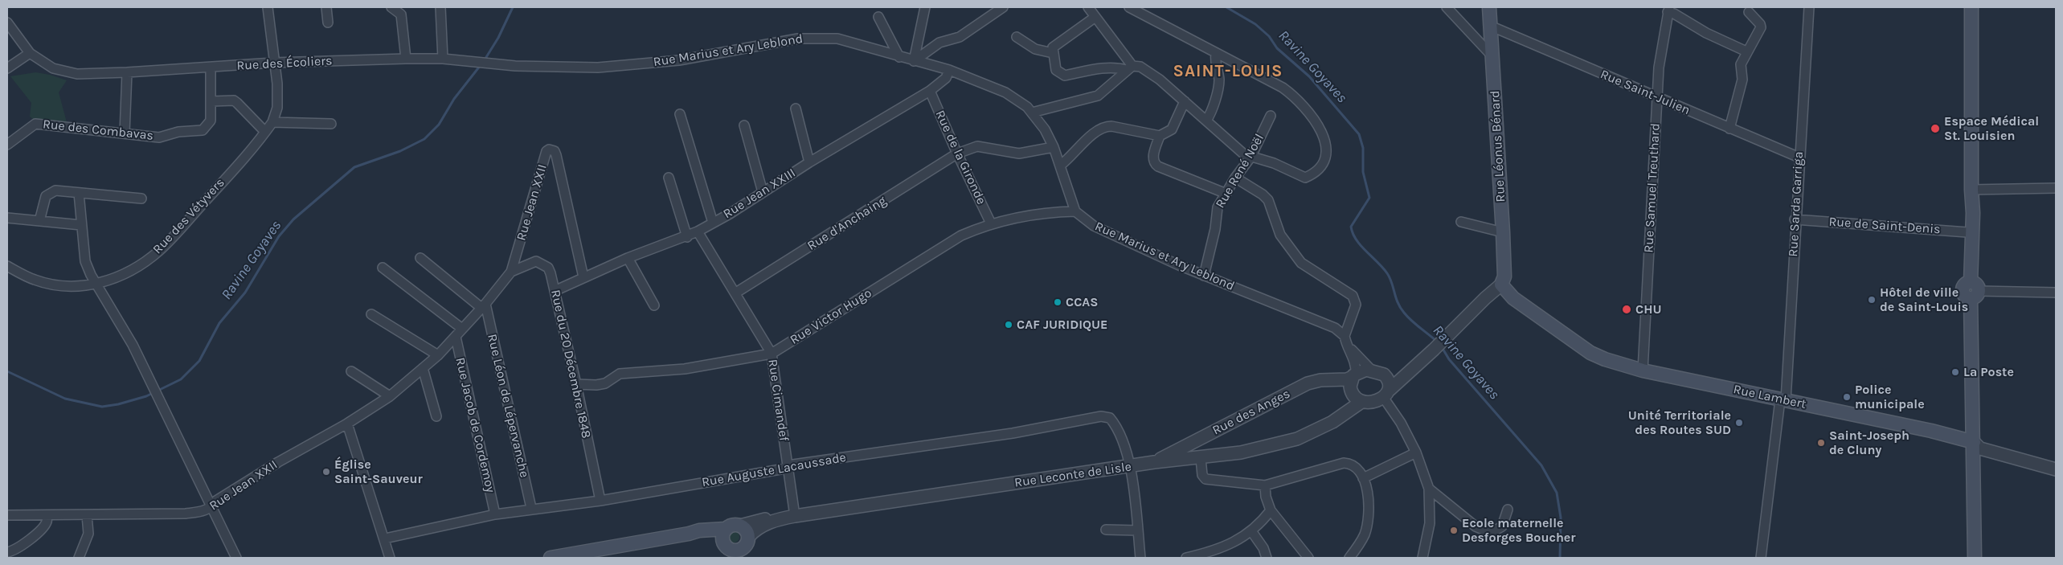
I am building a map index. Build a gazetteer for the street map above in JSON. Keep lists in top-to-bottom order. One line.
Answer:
{"streets":{"main road":["Rue Léonus Bénard","Rue Lambert"],"street":["Rue Marius et Ary Leblond","Rue des Écoliers","Rue Saint-Julien","Rue des Combavas","Rue de la Gironde","Rue René Noël","Rue Samuel Treuthard","Rue Jean XXIII","Rue Jean XXII","Rue Sarda Garriga","Rue des Vétyvers","Rue d'Anchaing","Rue de Saint-Denis","Rue Victor Hugo","Rue du 20 Décembre 1848","Rue Cimandef","Rue Léon de Lépervanche","Rue des Anges","Rue Jacob de Cordemoy","Rue Auguste Lacaussade","Rue Leconte de Lisle"]},"crossings":[["Rue Marius et Ary Leblond","Rue des Écoliers"],["Rue Marius et Ary Leblond","Rue René Noël"],["Rue Marius et Ary Leblond","Rue Jean XXIII"],["Rue Marius et Ary Leblond","Rue d'Anchaing"],["Rue Marius et Ary Leblond","Rue Victor Hugo"],["Rue des Écoliers","Rue des Combavas"],["Rue des Écoliers","Rue des Vétyvers"],["Rue Saint-Julien","Rue Léonus Bénard"],["Rue Saint-Julien","Rue Samuel Treuthard"],["Rue Saint-Julien","Rue Sarda Garriga"],["Rue Léonus Bénard","Rue Lambert"],["Rue de la Gironde","Rue Jean XXIII"],["Rue de la Gironde","Rue d'Anchaing"],["Rue de la Gironde","Rue Victor Hugo"],["Rue Samuel Treuthard","Rue Lambert"],["Rue Jean XXIII","Rue Jean XXII"],["Rue Jean XXIII","Rue du 20 Décembre 1848"],["Rue Jean XXIII","Rue Cimandef"],["Rue Jean XXII","Rue du 20 Décembre 1848"],["Rue Jean XXII","Rue Léon de Lépervanche"],["Rue Jean XXII","Rue Jacob de Cordemoy"],["Rue Sarda Garriga","Rue de Saint-Denis"],["Rue Sarda Garriga","Rue Lambert"],["Rue d'Anchaing","Rue Cimandef"],["Rue Victor Hugo","Rue du 20 Décembre 1848"],["Rue Victor Hugo","Rue Cimandef"],["Rue du 20 Décembre 1848","Rue Auguste Lacaussade"],["Rue Cimandef","Rue Auguste Lacaussade"],["Rue Cimandef","Rue Leconte de Lisle"],["Rue Léon de Lépervanche","Rue Auguste Lacaussade"],["Rue des Anges","Rue Leconte de Lisle"],["Rue Jacob de Cordemoy","Rue Auguste Lacaussade"],["Rue Auguste Lacaussade","Rue Leconte de Lisle"]],"districts":["SAINT-LOUIS"],"water":["Ravine Goyaves"],"places":["Espace Médical St. Louisien","Hôtel de ville de Saint-Louis","CCAS","CHU","CAF JURIDIQUE","La Poste","Police municipale","Unité Territoriale des Routes SUD","Saint-Joseph de Cluny","Église Saint-Sauveur","Ecole maternelle Desforges Boucher"]}
